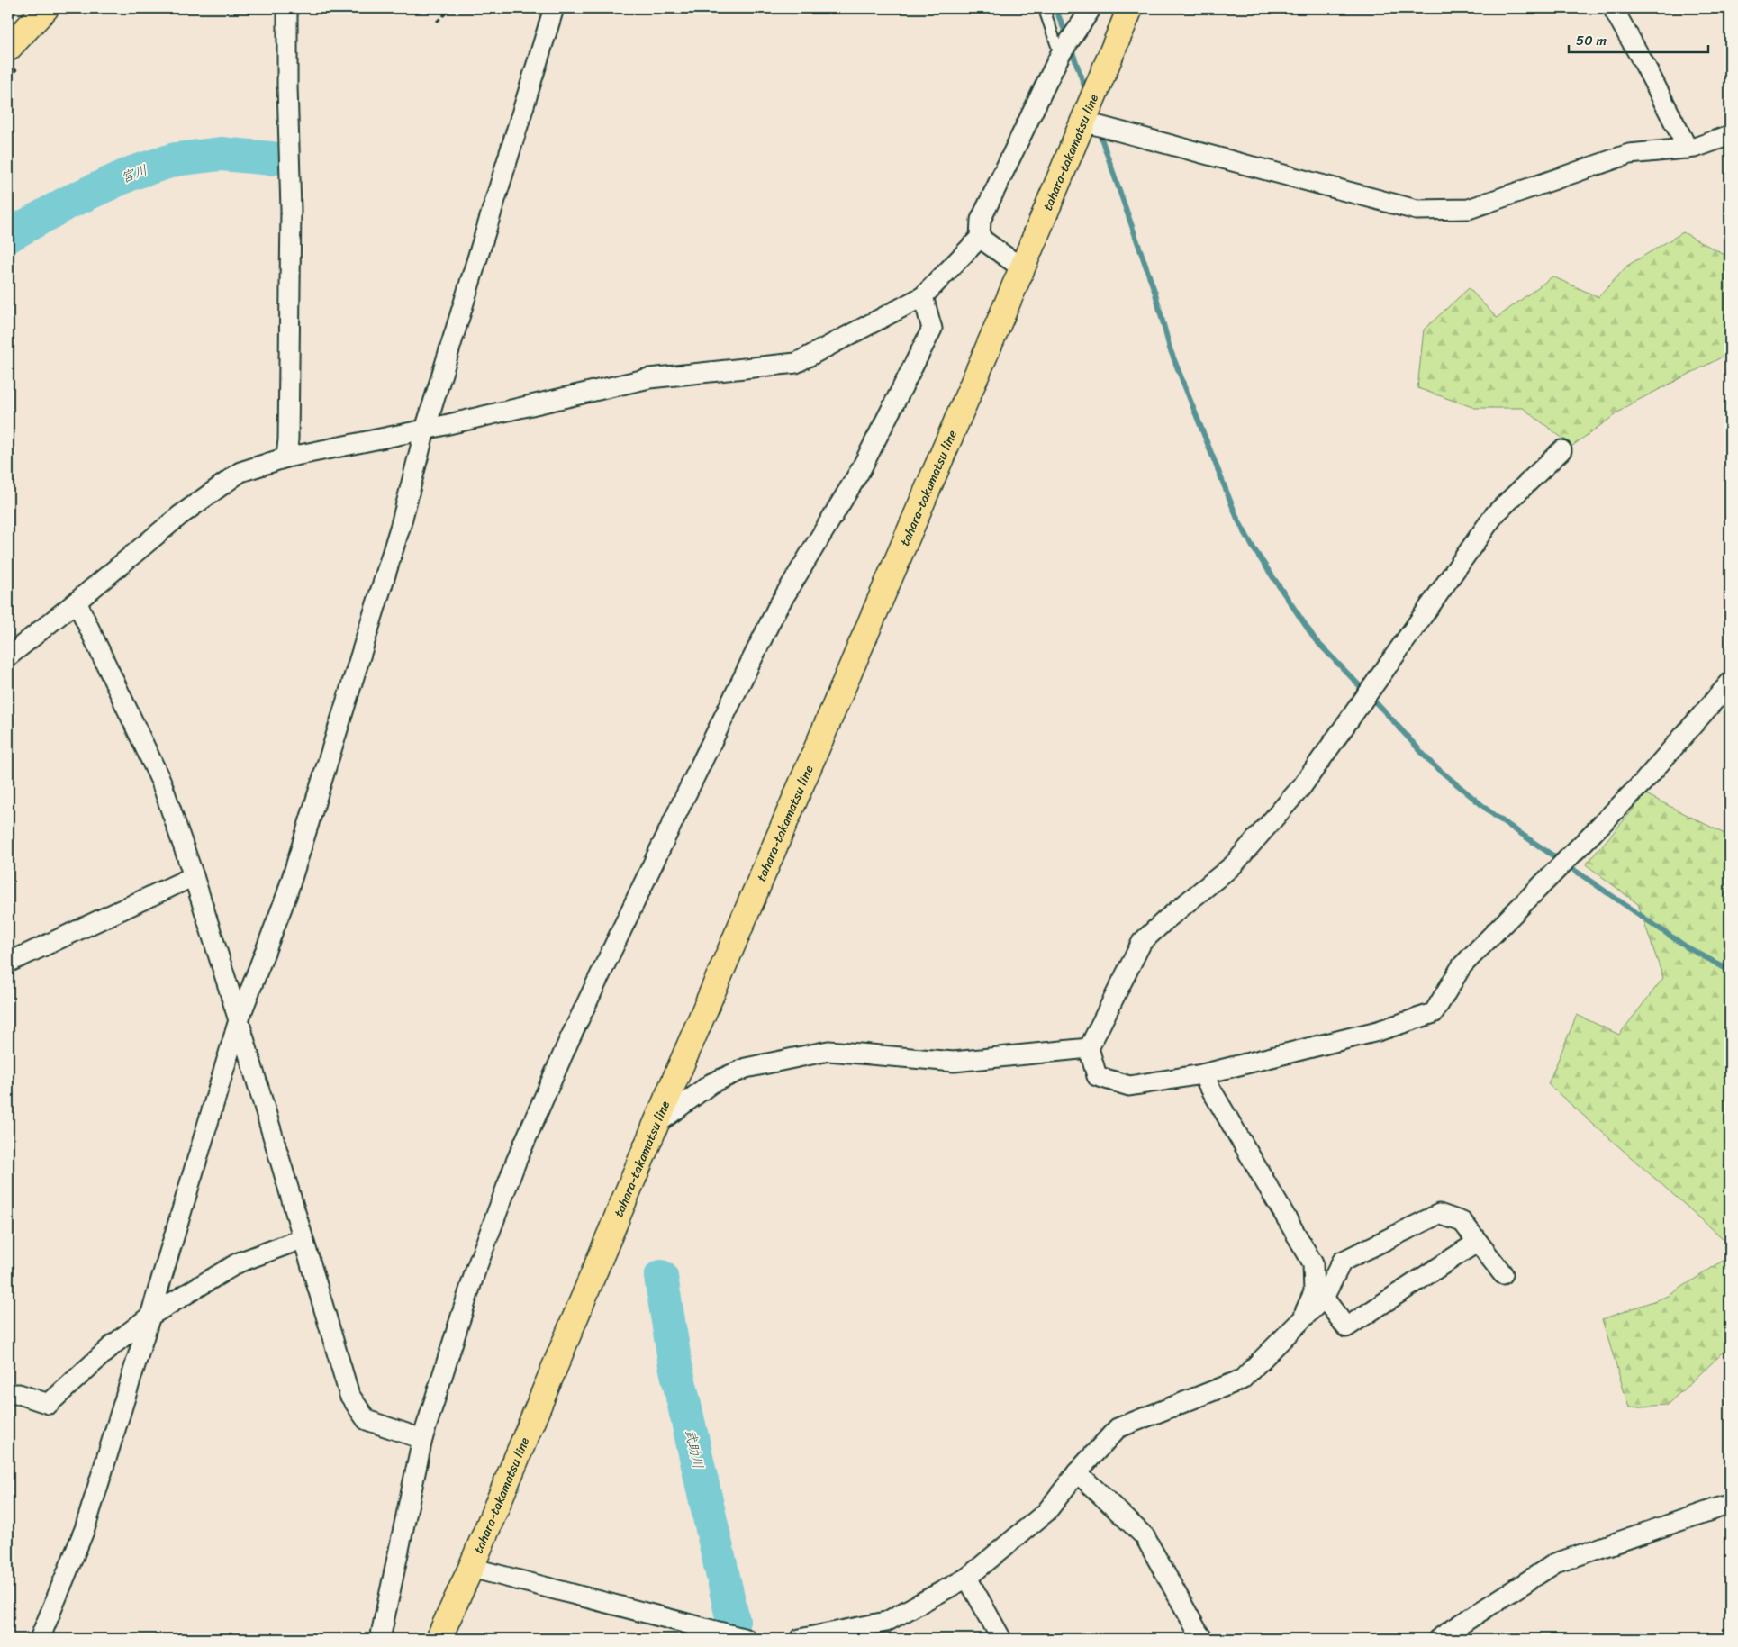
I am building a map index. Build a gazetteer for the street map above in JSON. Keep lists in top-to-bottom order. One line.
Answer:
{"streets":{"main road":["tahara-takamatsu line"]},"water":["宮川","武助川"],"scale_bar":"50 m"}
